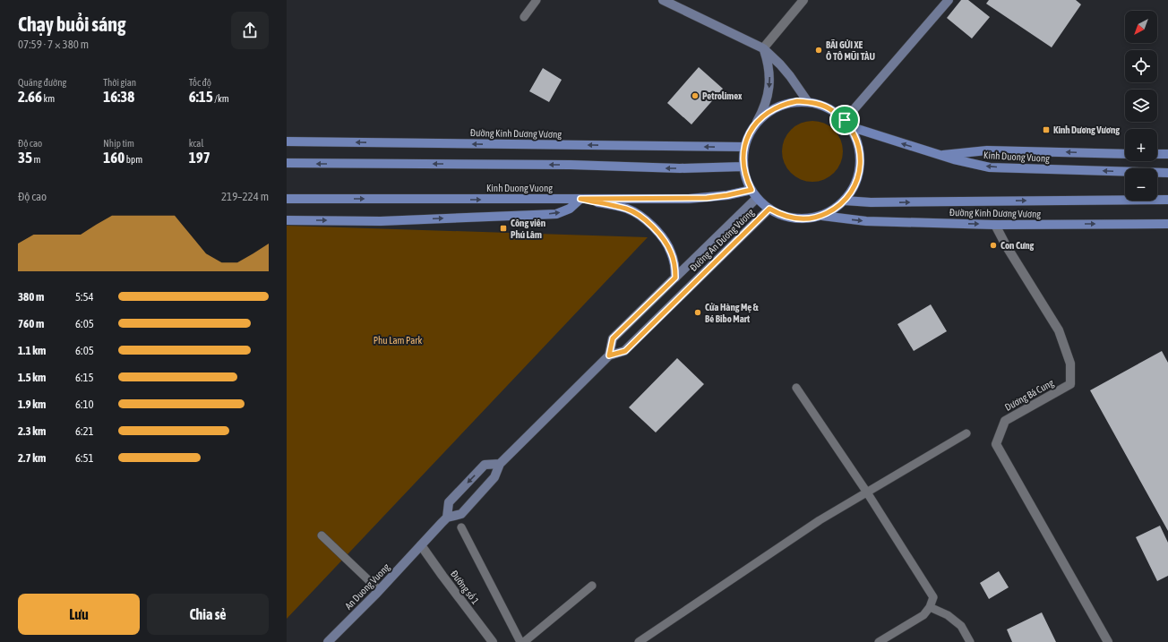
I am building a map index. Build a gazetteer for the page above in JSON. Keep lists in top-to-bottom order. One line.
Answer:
{"streets":{"main road":["Đường Kinh Dương Vương","Kinh Duong Vuong","Đường An Dương Vương","An Duong Vuong"],"street":["Dương Bá Cung","Đường số 1"]},"crossings":[["Đường Kinh Dương Vương","Kinh Duong Vuong"],["Đường Kinh Dương Vương","Đường An Dương Vương"],["Đường Kinh Dương Vương","Dương Bá Cung"],["Kinh Duong Vuong","Đường An Dương Vương"],["Đường An Dương Vương","An Duong Vuong"],["Đường An Dương Vương","Đường số 1"],["An Duong Vuong","Đường số 1"]],"parks":["Phu Lam Park"],"places":{"other":["BÃI GỬI XE Ô TÔ MŨI TÀU","Petrolimex","Con Cưng","Cửa Hàng Mẹ & Bé Bibo Mart"],"transit":["Kinh Dương Vương","Công viên Phú Lâm"]},"north":"bottom left","page":{"heading":["Chạy buổi sáng","07:59 · 7 × 380 m"],"map_buttons":["+","−"],"stats":[["Quãng đường","2.66 km"],["Thời gian","16:38"],["Tốc độ","6:15 /km"],["Độ cao","35 m"],["Nhịp tim","160 bpm"],["kcal","197"]],"chart":["Độ cao","219–224 m"],"list":[{"name":"380 m","note":"5:54"},{"name":"760 m","note":"6:05"},{"name":"1.1 km","note":"6:05"},{"name":"1.5 km","note":"6:15"},{"name":"1.9 km","note":"6:10"},{"name":"2.3 km","note":"6:21"},{"name":"2.7 km","note":"6:51"}],"buttons":["Lưu","Chia sẻ"]}}
